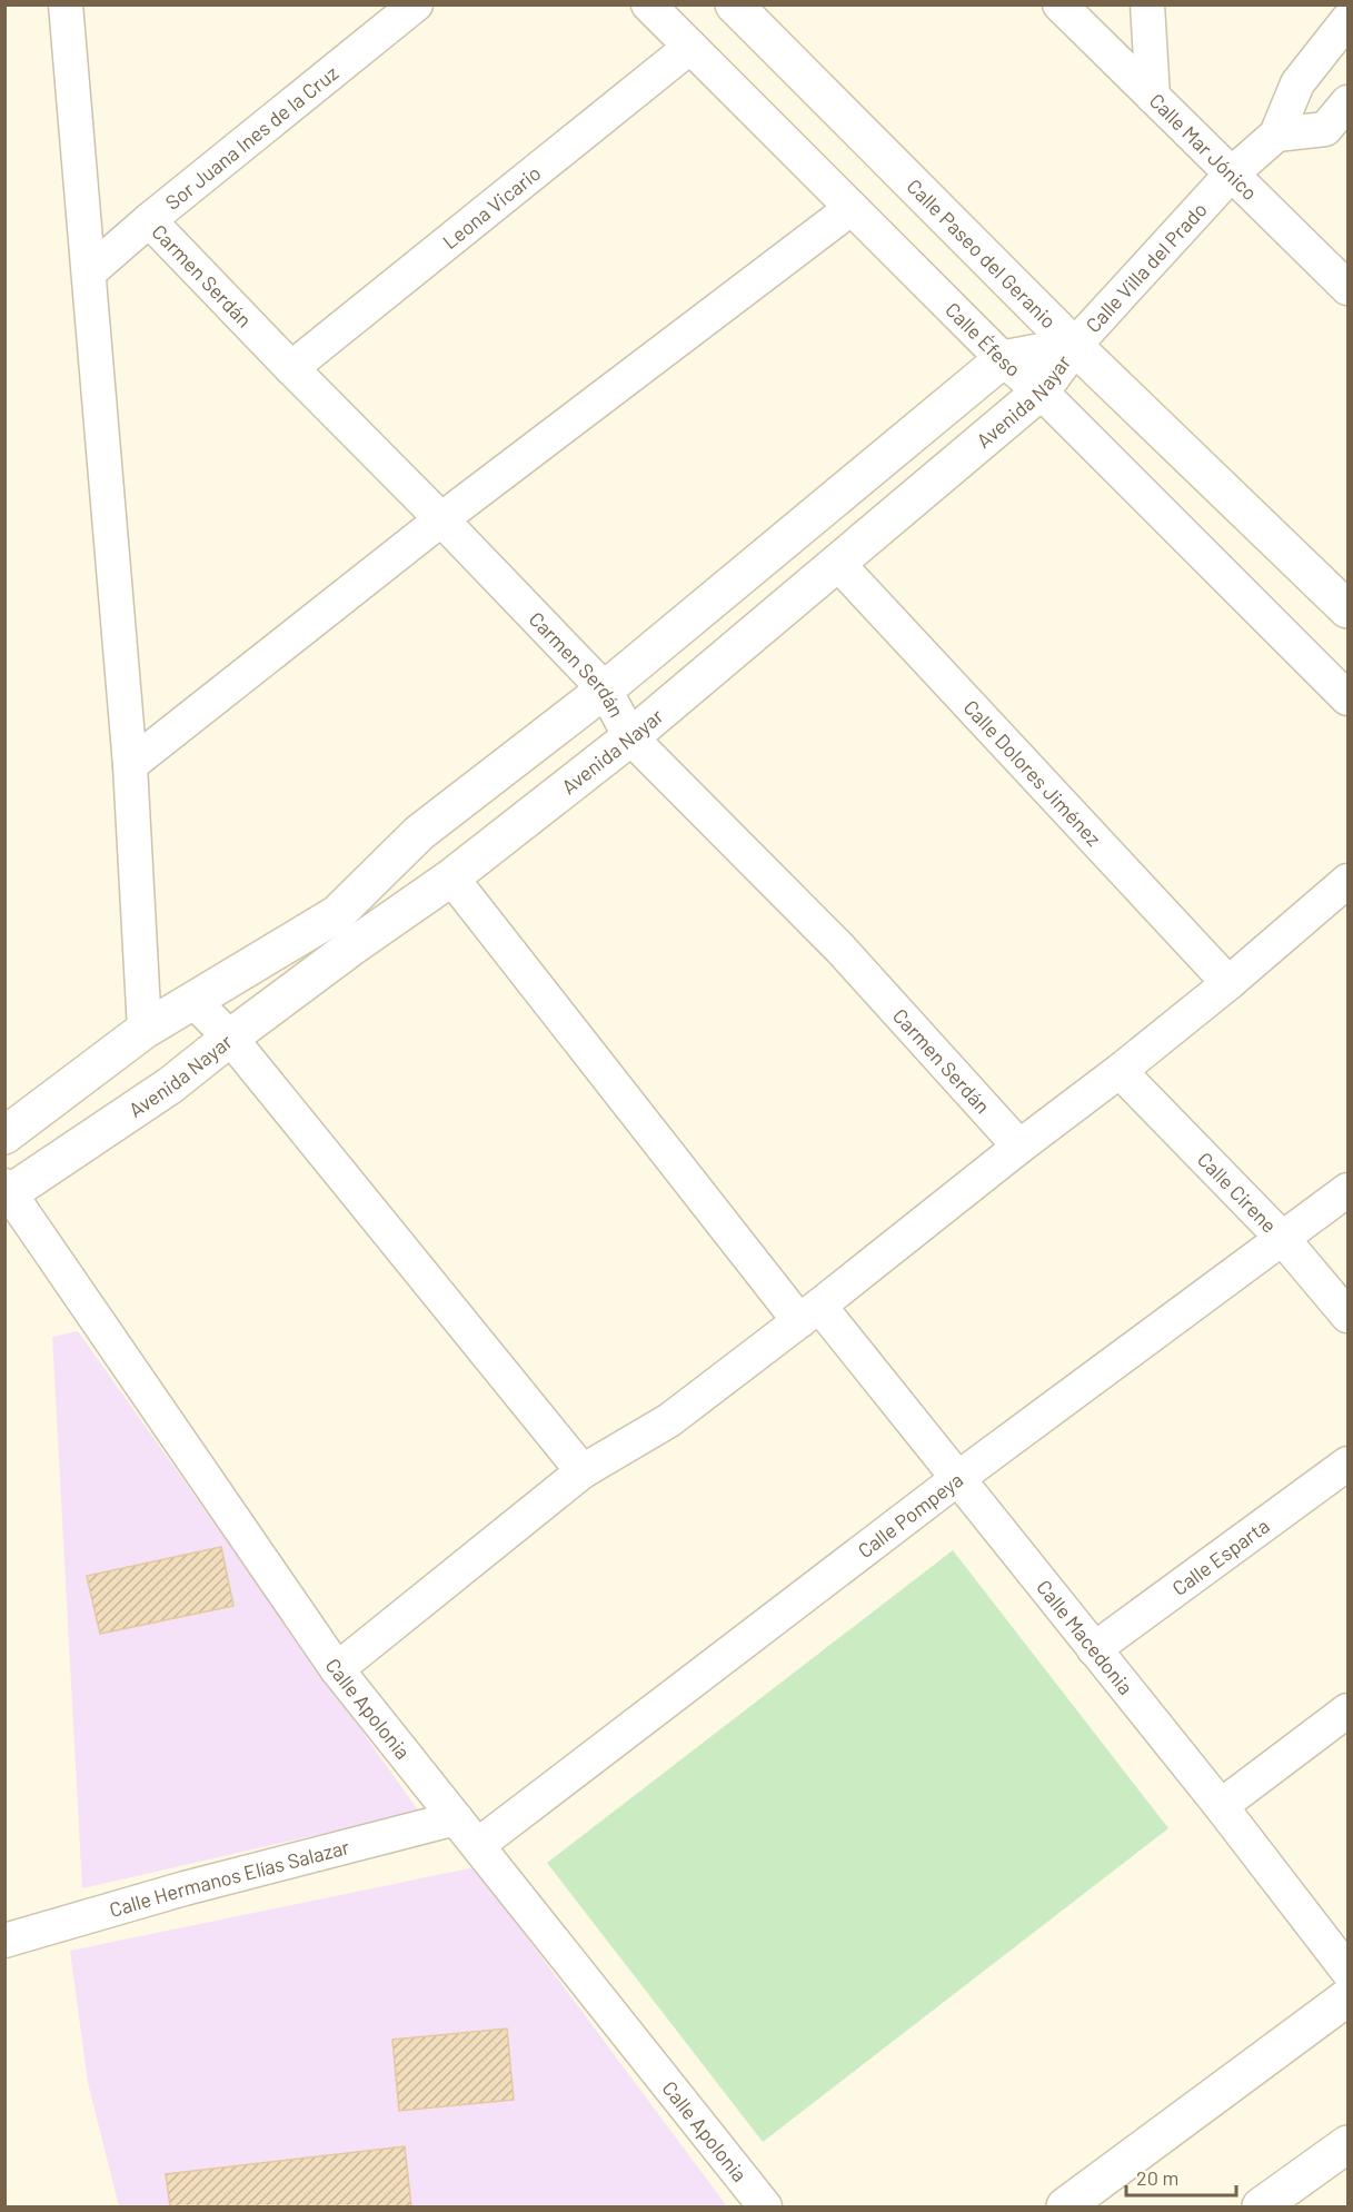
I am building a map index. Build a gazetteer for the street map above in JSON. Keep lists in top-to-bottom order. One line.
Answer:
{"streets":{"street":["Sor Juana Ines de la Cruz","Calle Mar Jónico","Leona Vicario","Calle Paseo del Geranio","Calle Villa del Prado","Carmen Serdán","Calle Éfeso","Avenida Nayar","Calle Dolores Jiménez","Calle Cirene","Calle Pompeya","Calle Esparta","Calle Macedonia","Calle Apolonia","Calle Hermanos Elías Salazar"]},"crossings":[["Sor Juana Ines de la Cruz","Carmen Serdán"],["Calle Mar Jónico","Calle Villa del Prado"],["Leona Vicario","Carmen Serdán"],["Leona Vicario","Calle Éfeso"],["Calle Paseo del Geranio","Calle Villa del Prado"],["Calle Paseo del Geranio","Avenida Nayar"],["Calle Villa del Prado","Avenida Nayar"],["Carmen Serdán","Avenida Nayar"],["Calle Éfeso","Avenida Nayar"],["Avenida Nayar","Calle Dolores Jiménez"],["Avenida Nayar","Calle Macedonia"],["Avenida Nayar","Calle Apolonia"],["Calle Cirene","Calle Pompeya"],["Calle Pompeya","Calle Macedonia"],["Calle Pompeya","Calle Apolonia"],["Calle Esparta","Calle Macedonia"],["Calle Apolonia","Calle Hermanos Elías Salazar"]],"scale_bar":"20 m"}
